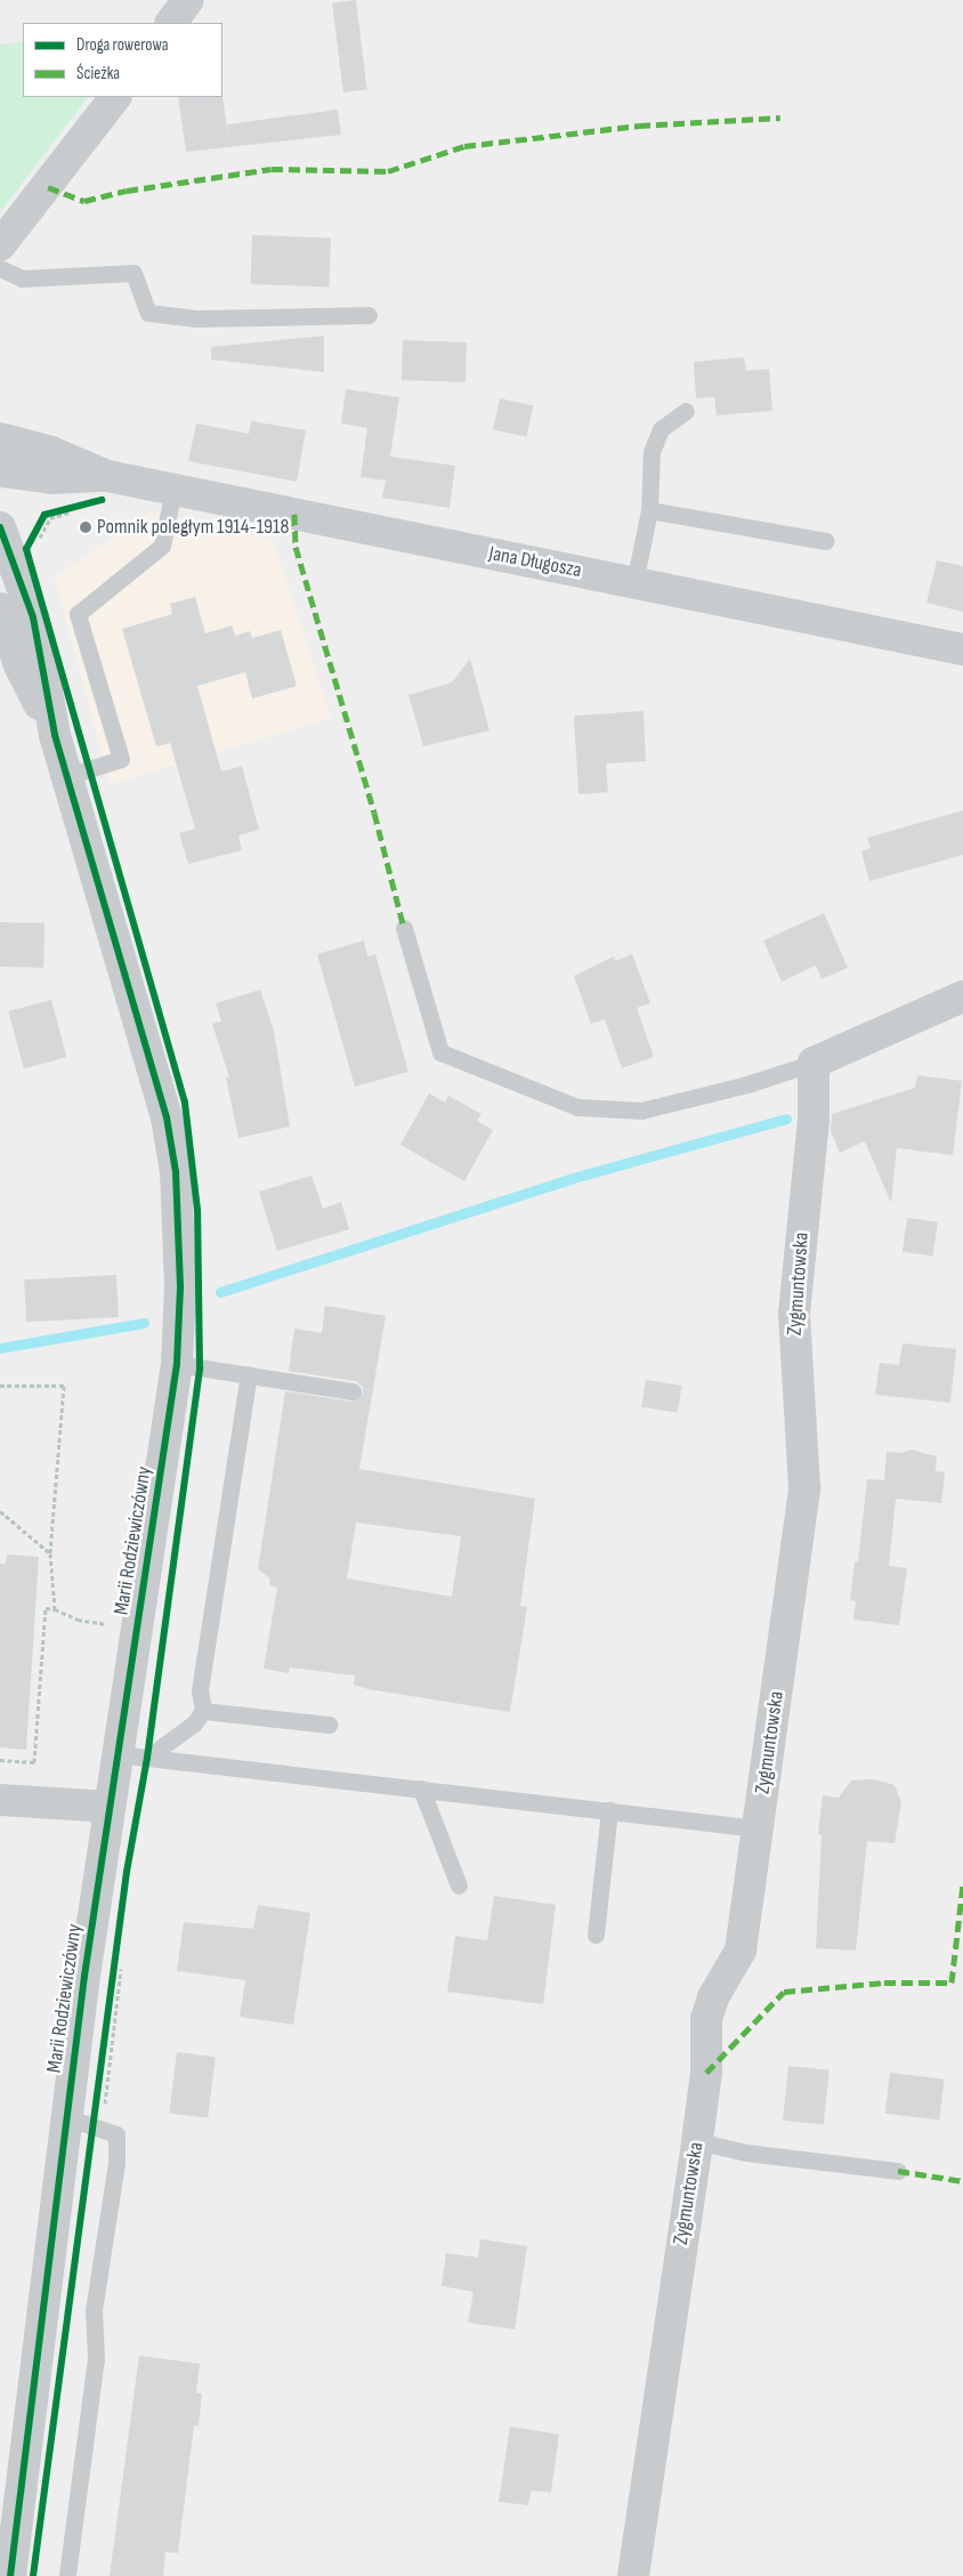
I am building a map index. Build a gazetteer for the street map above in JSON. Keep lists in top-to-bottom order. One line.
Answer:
{"streets":{"street":["Jana Długosza","Zygmuntowska","Marii Rodziewiczówny"]},"places":["Pomnik poległym 1914-1918"],"legend":["Droga rowerowa","Ścieżka"]}
